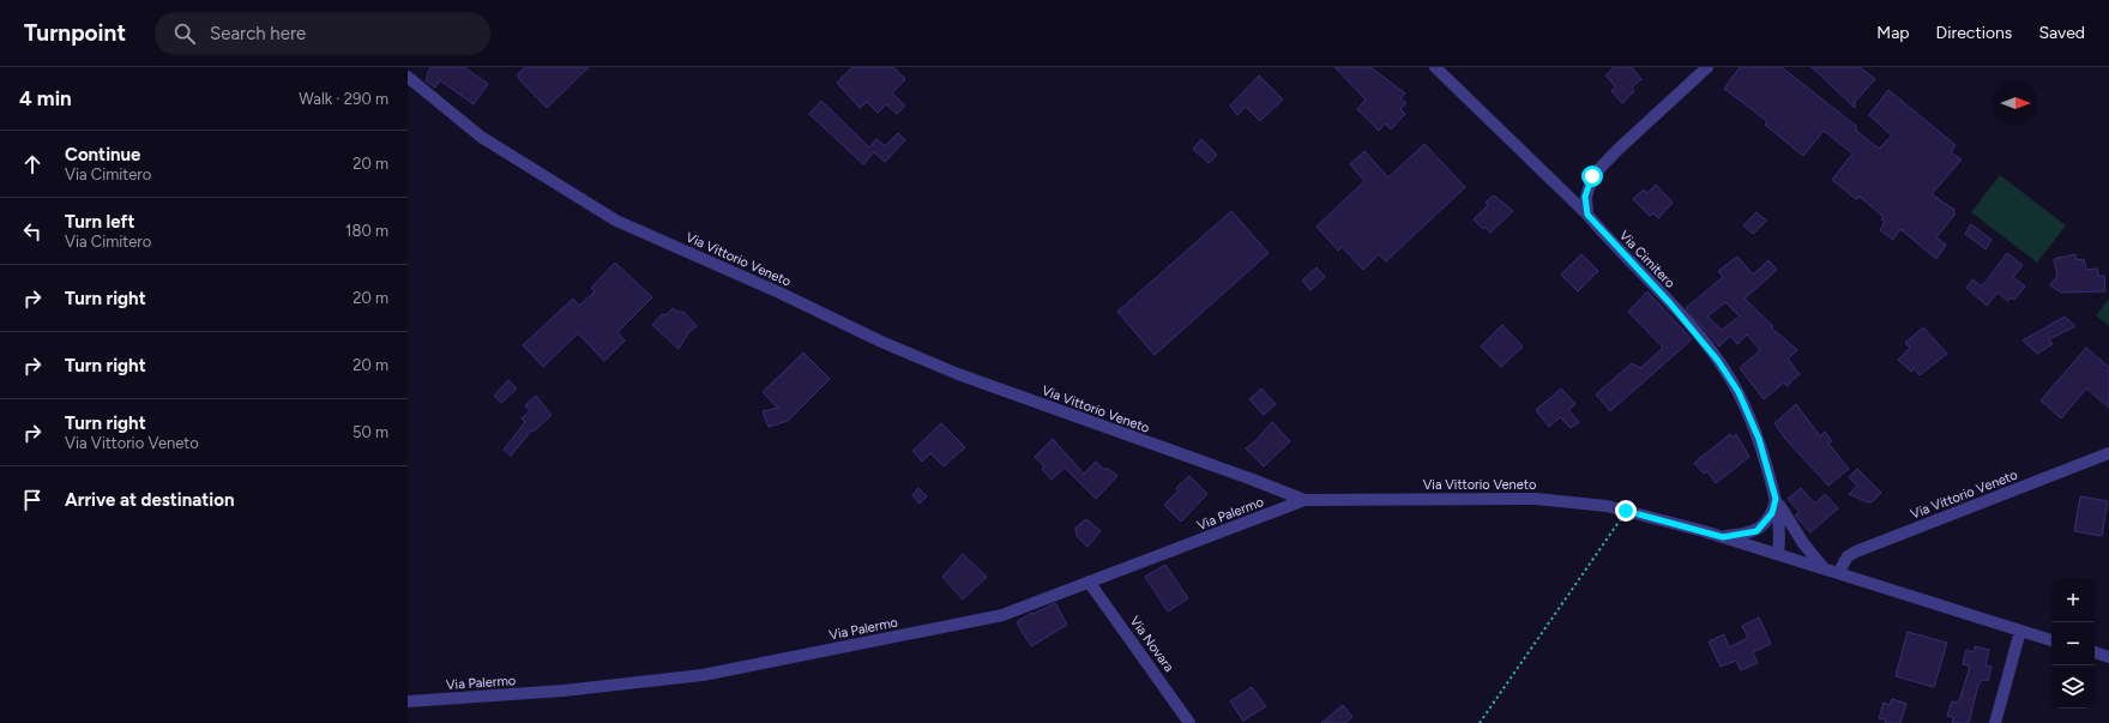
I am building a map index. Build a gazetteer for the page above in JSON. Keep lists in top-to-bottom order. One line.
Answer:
{"streets":{"street":["Via Vittorio Veneto","Via Cimitero","Via Palermo","Via Novara"]},"crossings":[["Via Vittorio Veneto","Via Cimitero"],["Via Vittorio Veneto","Via Palermo"],["Via Palermo","Via Novara"]],"north":"right","page":{"header":"Turnpoint","search":"Search here","nav":["Map","Directions","Saved"],"heading":["4 min","Walk · 290 m"],"list":[["Continue","Via Cimitero","20 m"],["Turn left","Via Cimitero","180 m"],["Turn right","20 m"],["Turn right","20 m"],["Turn right","Via Vittorio Veneto","50 m"],"Arrive at destination"],"map_buttons":["+","−"]}}
